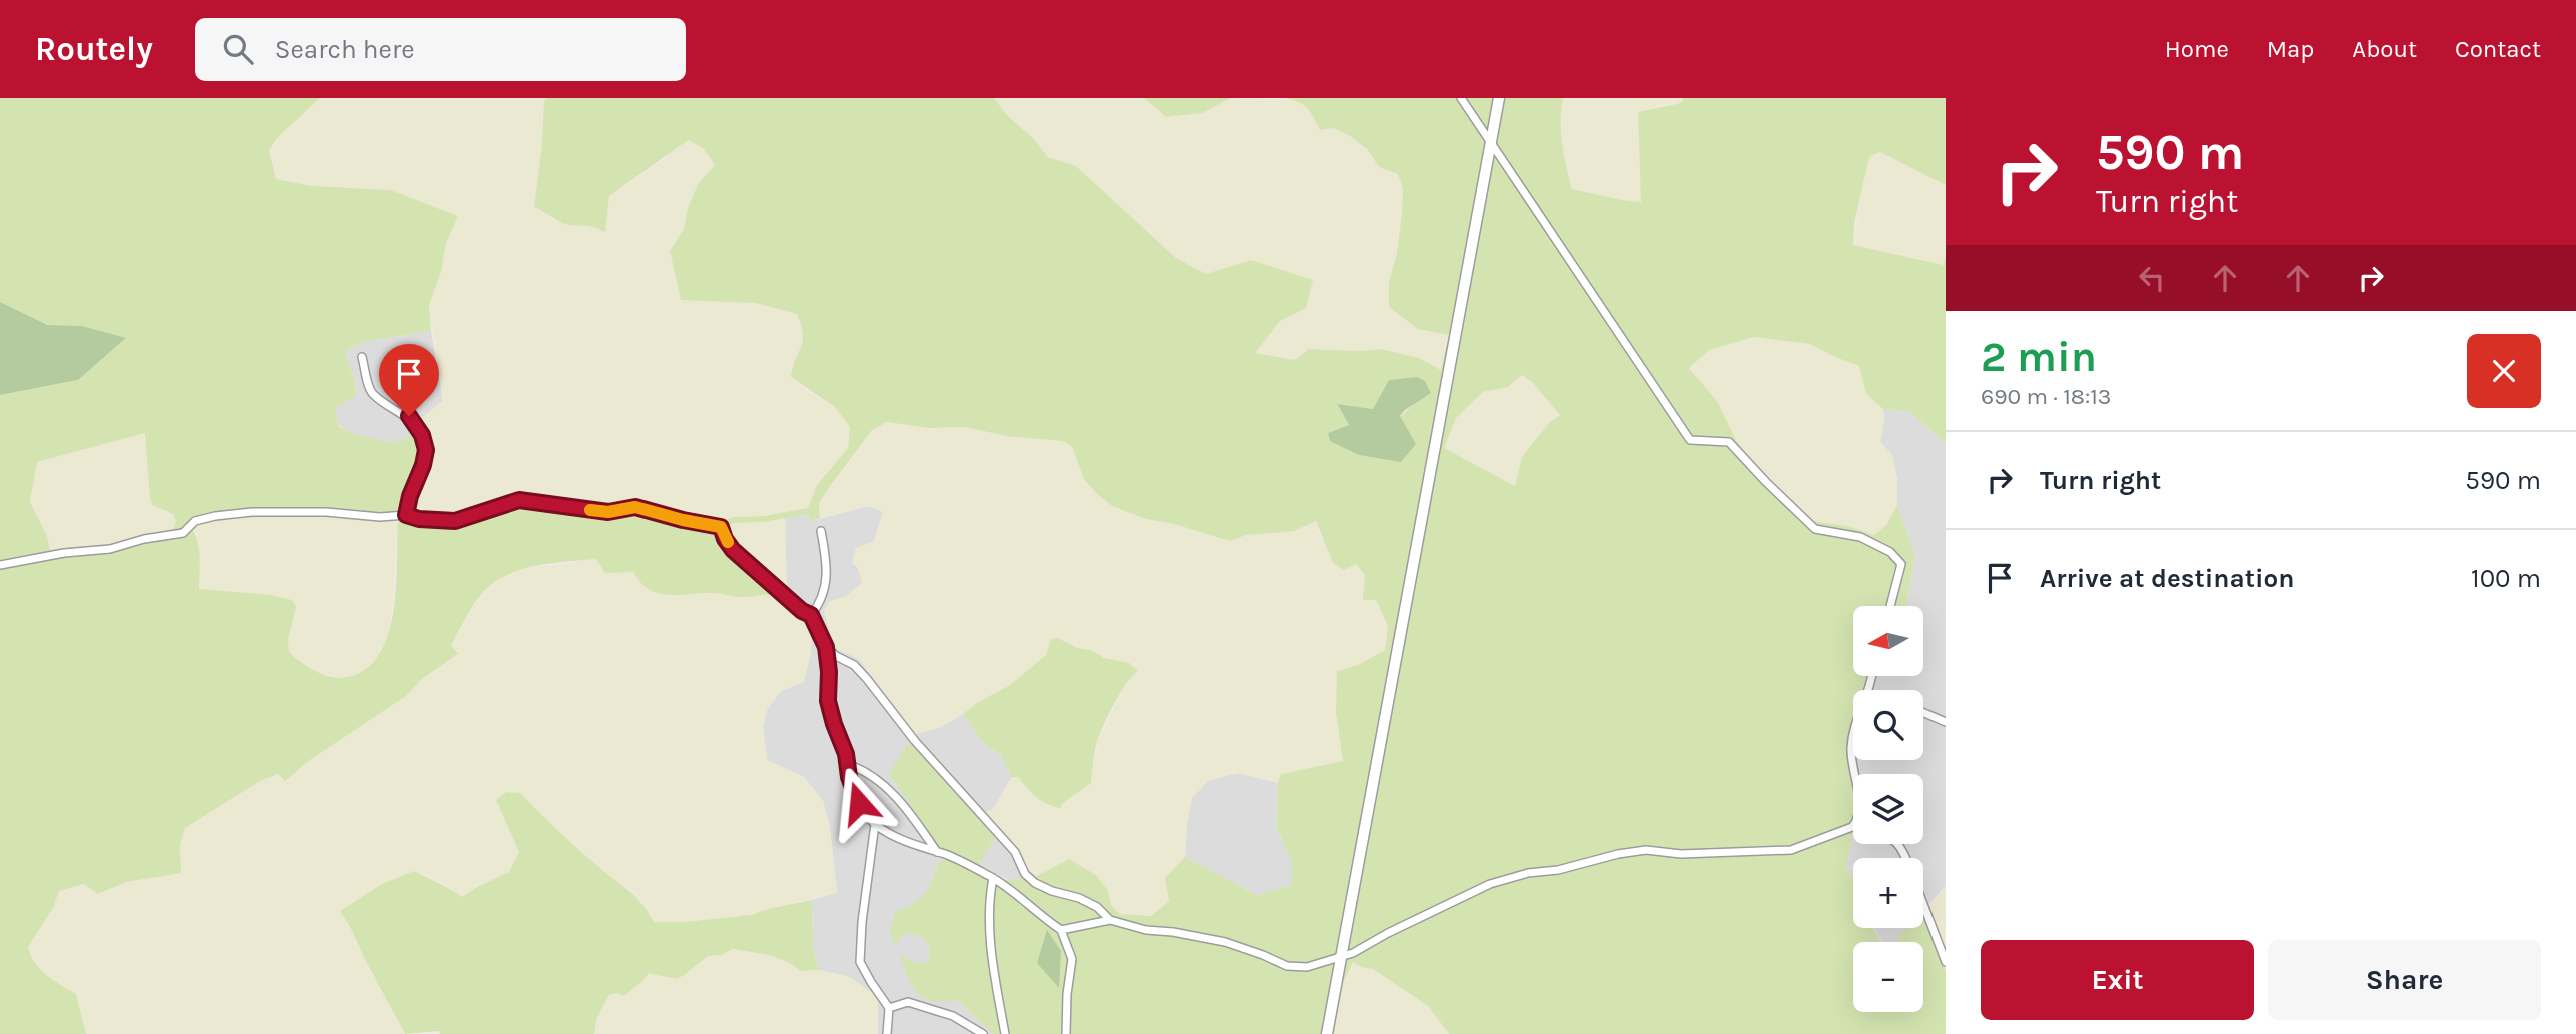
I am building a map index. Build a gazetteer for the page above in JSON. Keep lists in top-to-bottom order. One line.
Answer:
{"north":"left","page":{"header":"Routely","search":"Search here","nav":["Home","Map","About","Contact"],"turn":["590 m","Turn right"],"heading":["2 min","690 m · 18:13"],"list":[{"name":"Turn right","value":"590 m"},{"name":"Arrive at destination","value":"100 m"}],"map_buttons":["+","−"],"buttons":["Exit","Share"]}}
